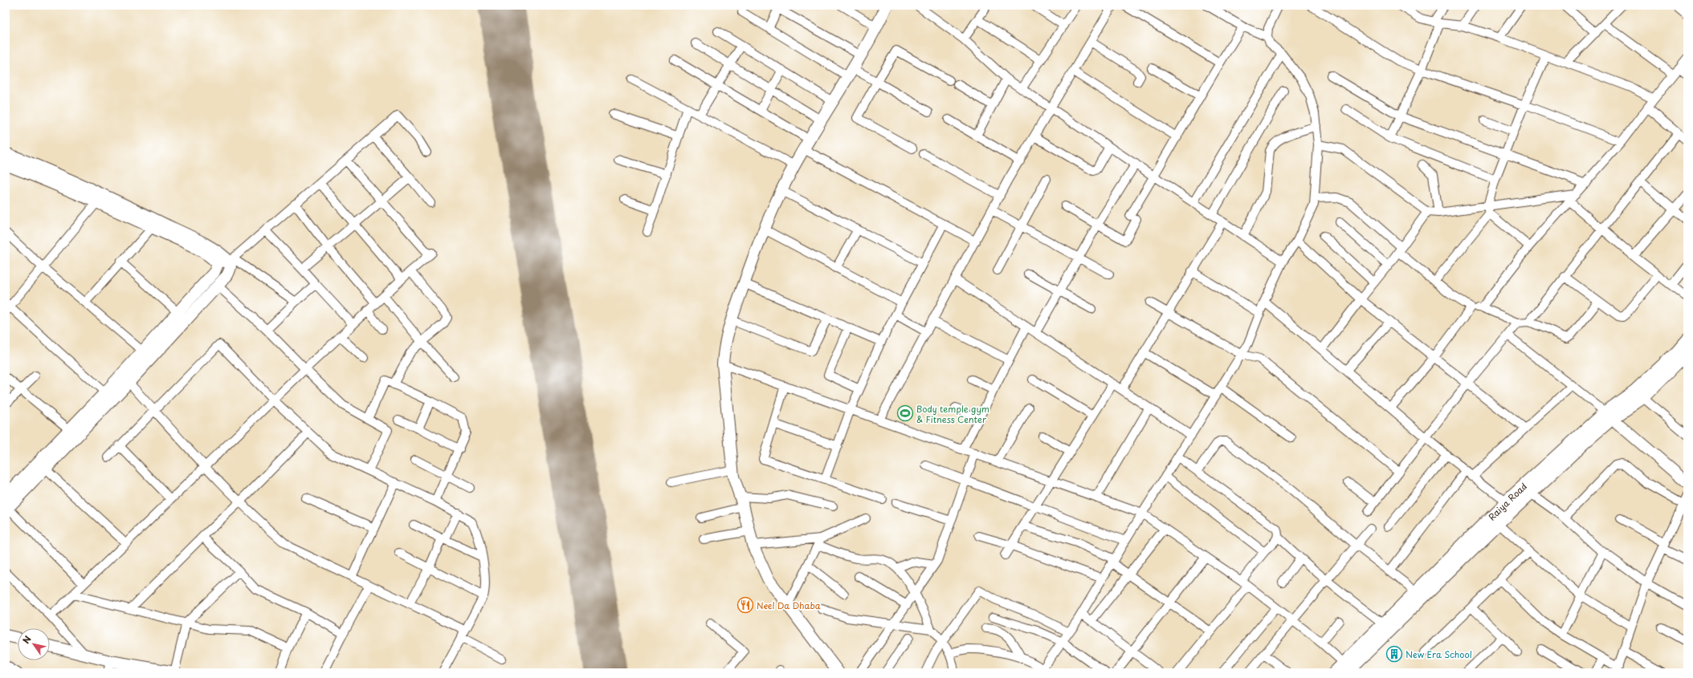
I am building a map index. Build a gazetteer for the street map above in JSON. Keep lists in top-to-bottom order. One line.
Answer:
{"streets":{"street":["Raiya Road"]},"places":{"sports":["Body temple gym & Fitness Center"],"restaurant":["Neel Da Dhaba"],"building":["New Era School"]},"north":"top left"}
